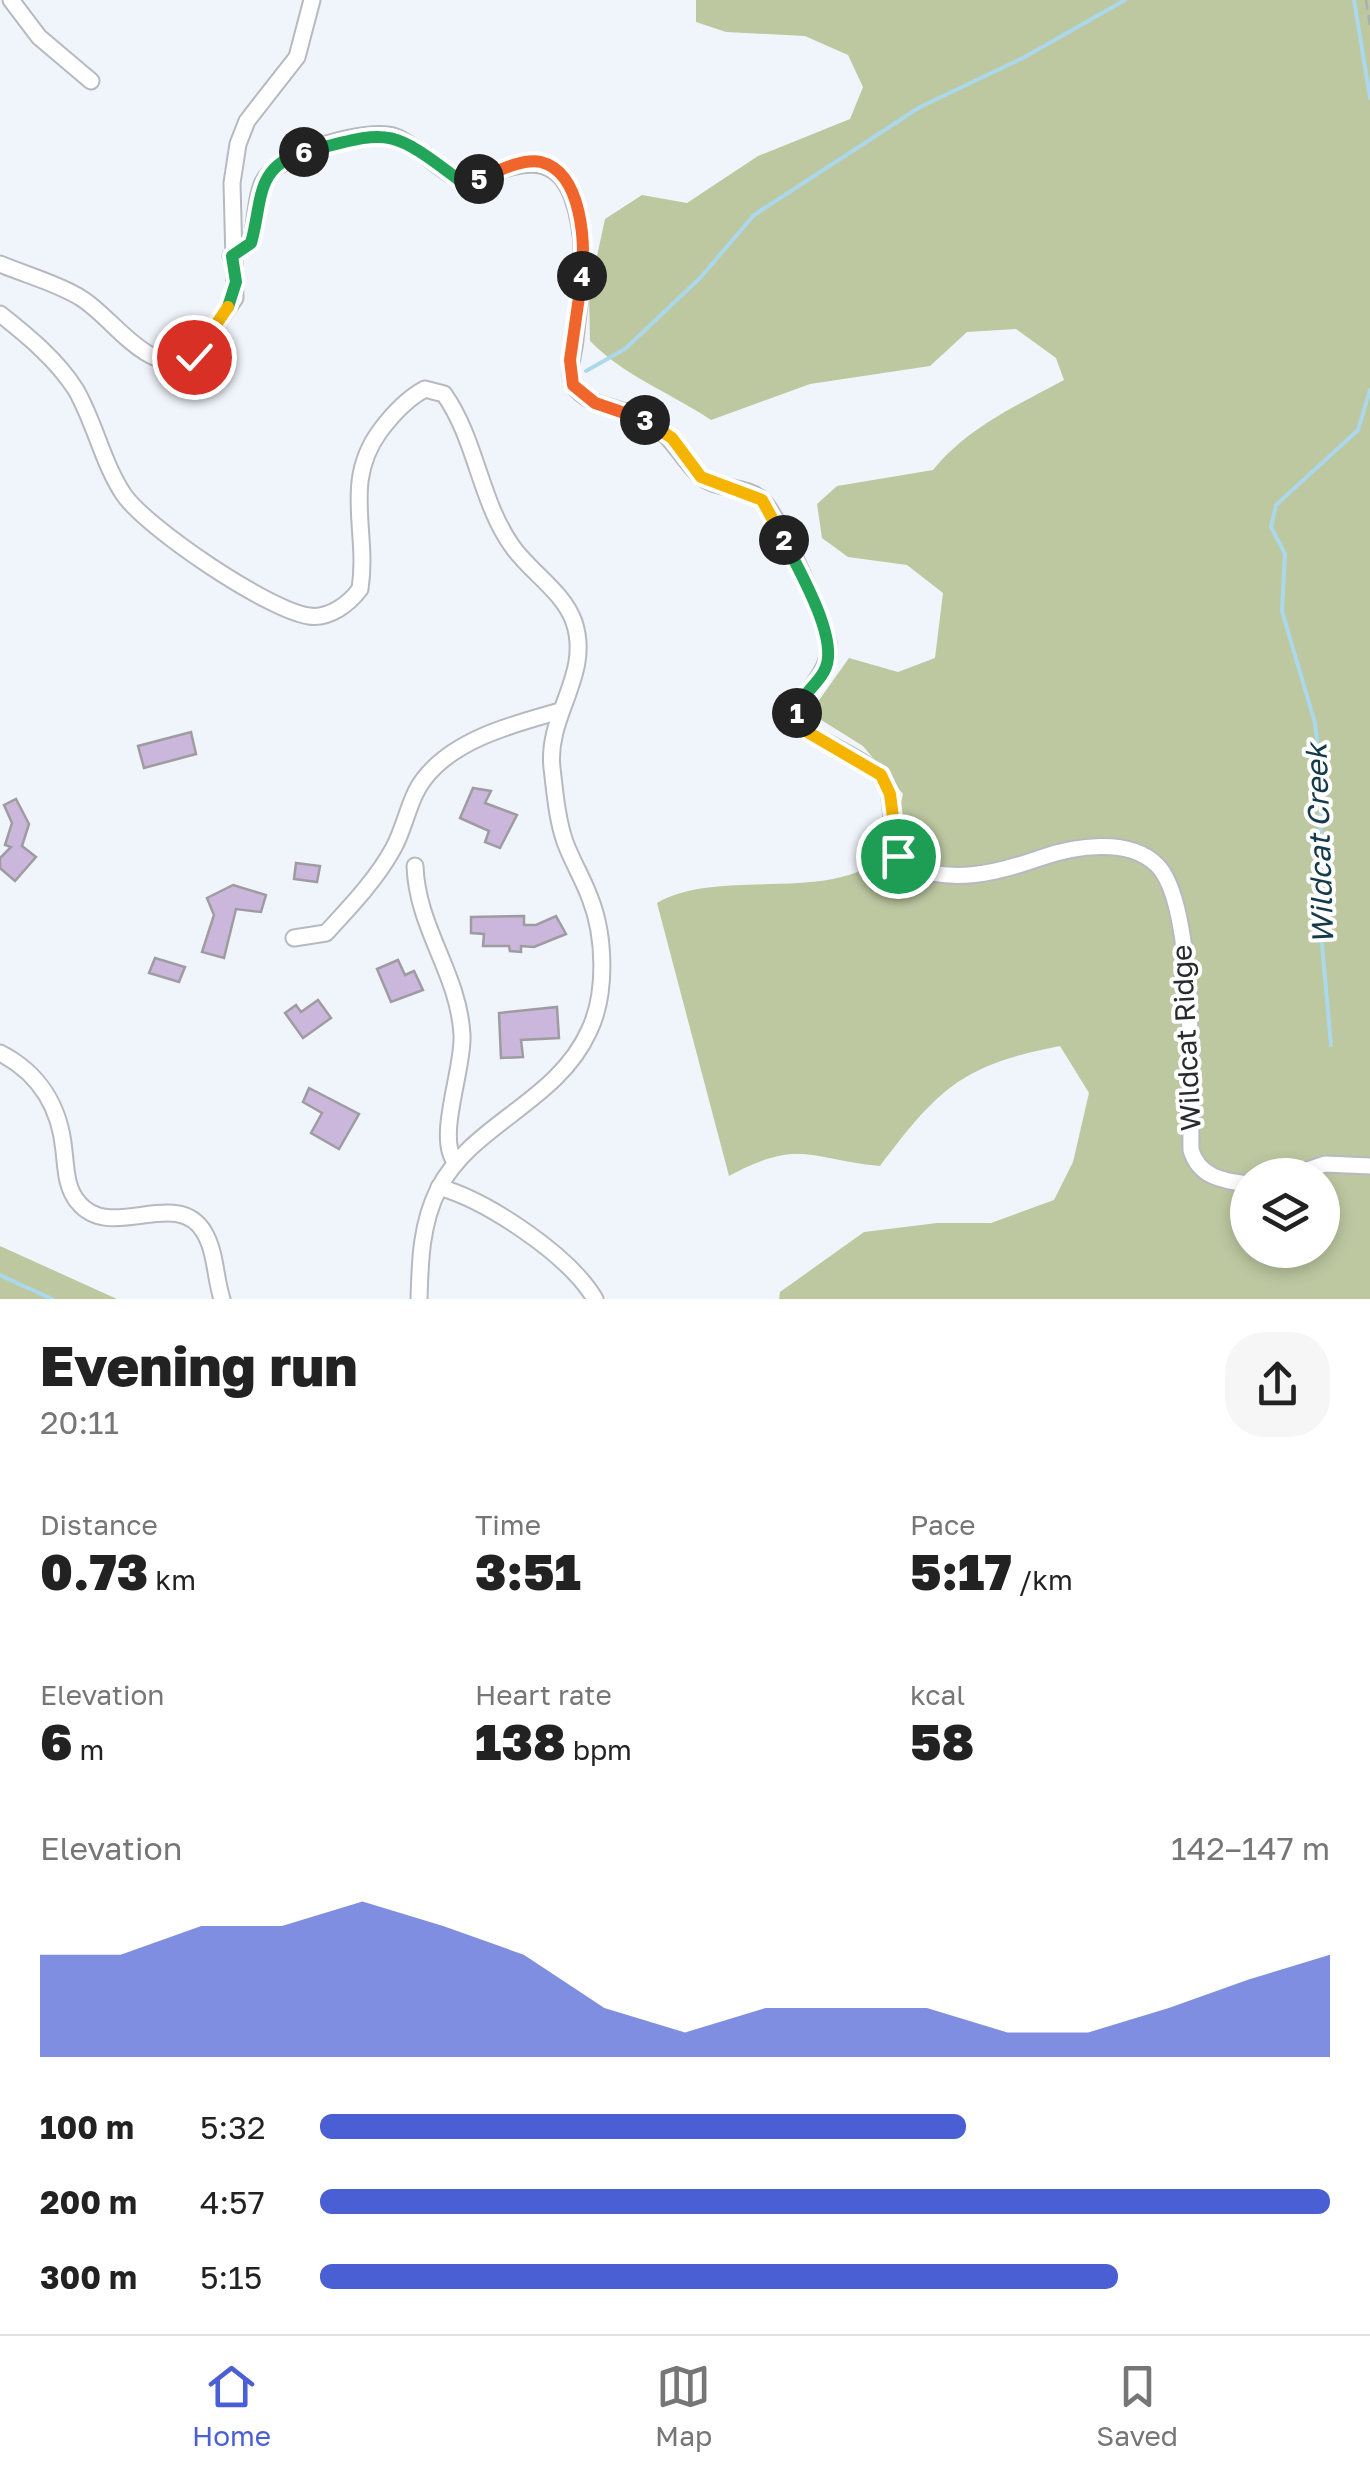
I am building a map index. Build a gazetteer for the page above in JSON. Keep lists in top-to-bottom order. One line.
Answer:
{"streets":{"street":["Wildcat Ridge"]},"water":["Wildcat Creek"],"page":{"pins":["6","5","4","3","2","1"],"heading":["Evening run","20:11"],"stats":[["Distance","0.73 km"],["Time","3:51"],["Pace","5:17 /km"],["Elevation","6 m"],["Heart rate","138 bpm"],["kcal","58"]],"chart":["Elevation","142–147 m"],"list":[{"name":"100 m","note":"5:32"},{"name":"200 m","note":"4:57"},{"name":"300 m","note":"5:15"}],"tabs":["Home","Map","Saved"]}}
